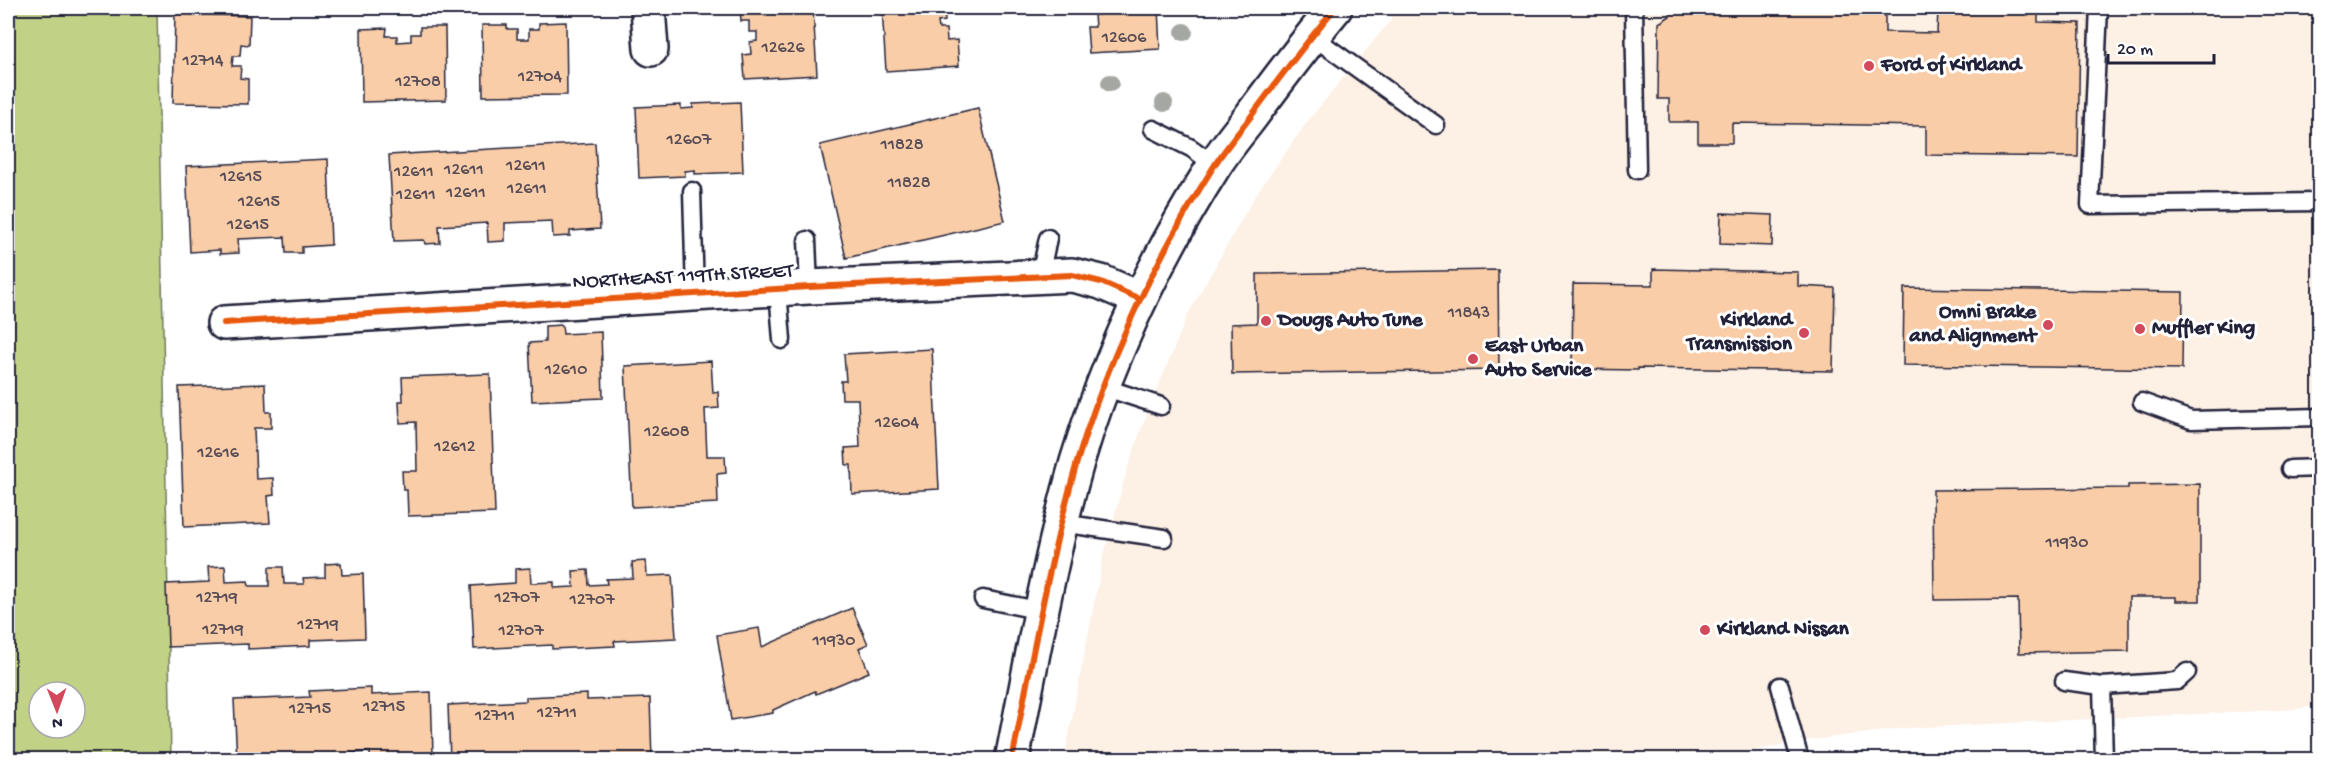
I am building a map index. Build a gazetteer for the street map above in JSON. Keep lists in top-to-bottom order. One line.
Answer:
{"streets":{"street":["NORTHEAST 119TH STREET"]},"places":["Ford of Kirkland","Dougs Auto Tune","Omni Brake and Alignment","Muffler King","Kirkland Transmission","East Urban Auto Service","Kirkland Nissan"],"house_numbers":["12606","12626","12714","12704","12708","12607","11828","12611","12611","12611","12615","11828","12611","12611","12611","12615","12615","11843","12610","12604","12608","12612","12616","11930","12719","12707","12707","12719","12719","12707","11930","12715","12715","12711","12711"],"scale_bar":"20 m","north":"bottom"}
